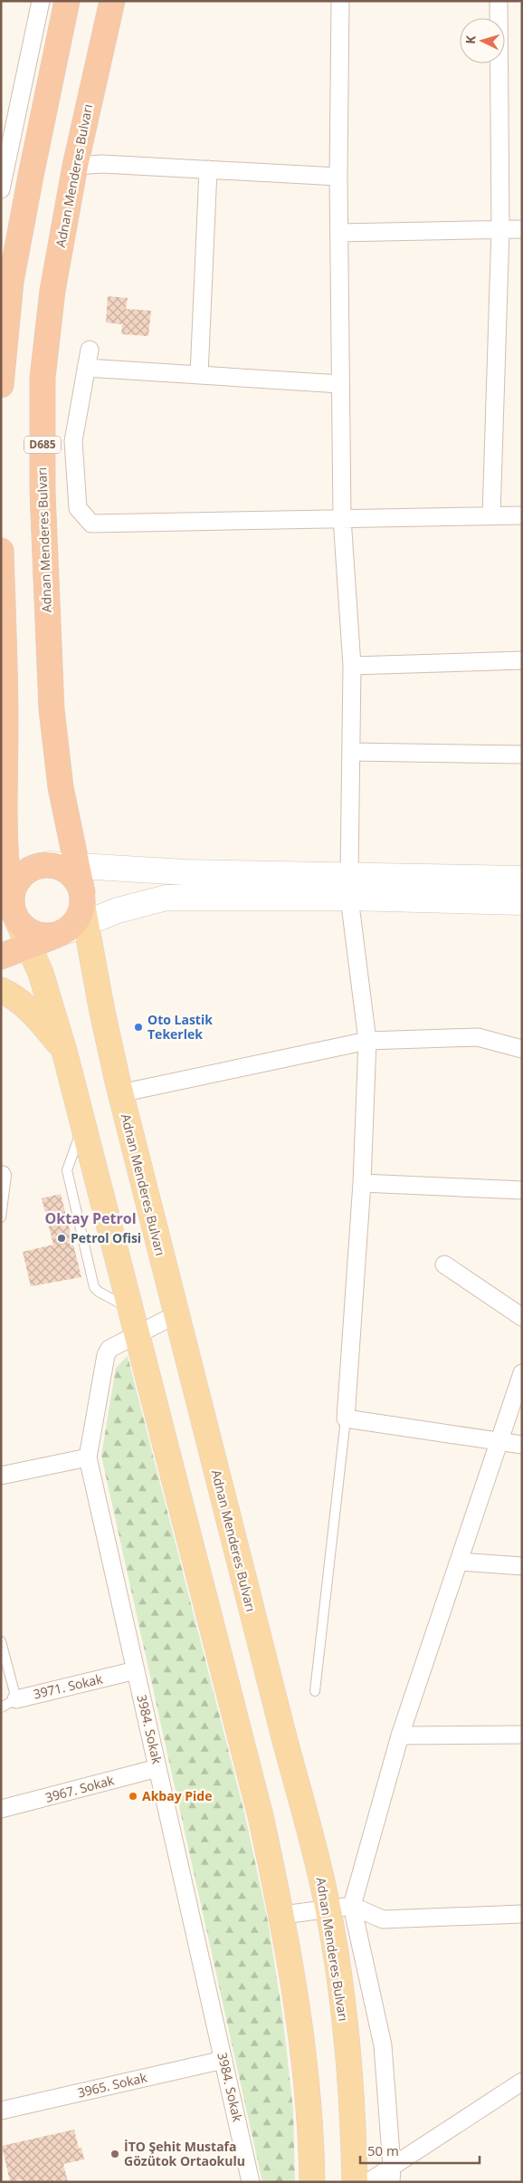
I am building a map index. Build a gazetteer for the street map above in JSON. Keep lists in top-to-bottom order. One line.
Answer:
{"streets":{"highway":["Adnan Menderes Bulvarı","D685"],"street":["3971. Sokak","3984. Sokak","3967. Sokak","3965. Sokak"]},"crossings":[["Adnan Menderes Bulvarı","3984. Sokak"],["3971. Sokak","3984. Sokak"],["3984. Sokak","3967. Sokak"],["3984. Sokak","3965. Sokak"]],"districts":["Oktay Petrol"],"places":["Oto Lastik Tekerlek","Petrol Ofisi","Akbay Pide","İTO Şehit Mustafa Gözütok Ortaokulu"],"scale_bar":"50 m","north":"left"}
